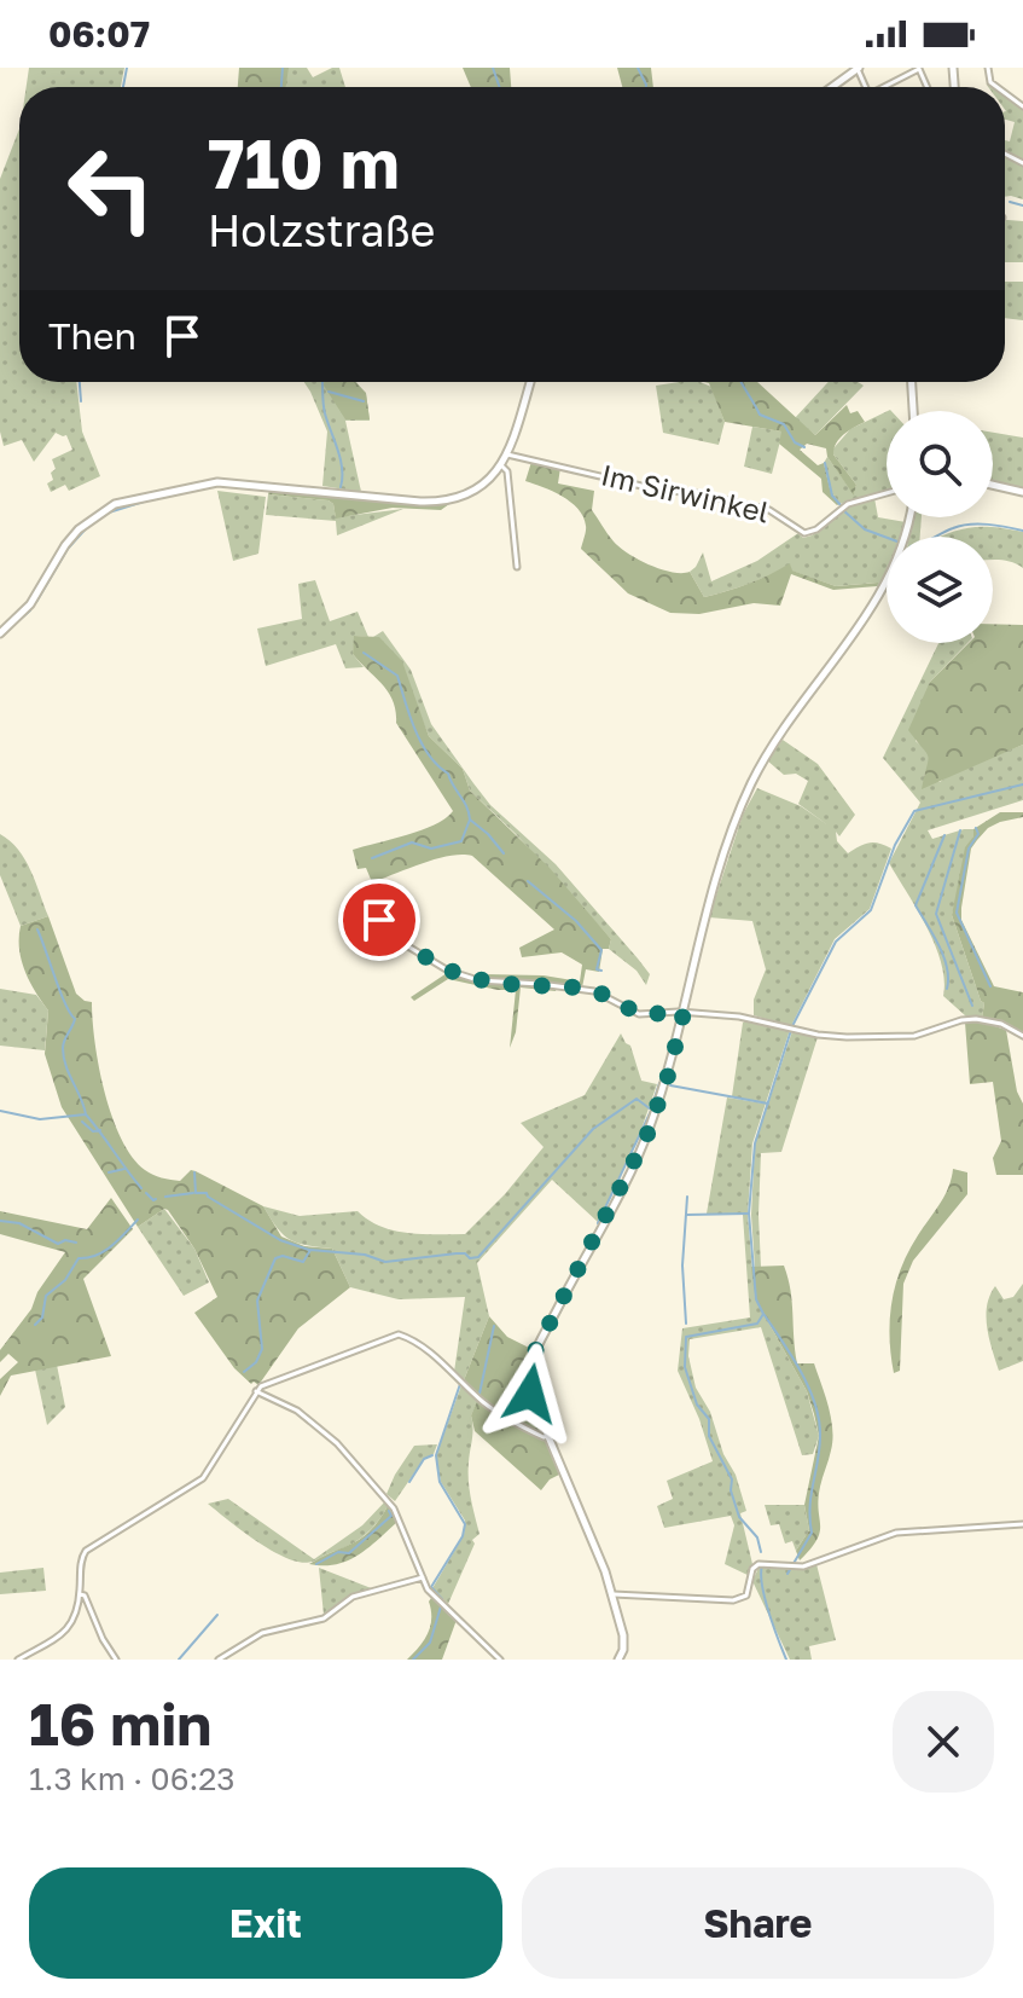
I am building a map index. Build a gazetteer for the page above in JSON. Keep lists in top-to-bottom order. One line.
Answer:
{"streets":{"street":["Im Sirwinkel"]},"page":{"status":"06:07","turn":["710 m","Holzstraße"],"then":"Then","heading":["16 min","1.3 km · 06:23"],"buttons":["Exit","Share"]}}
